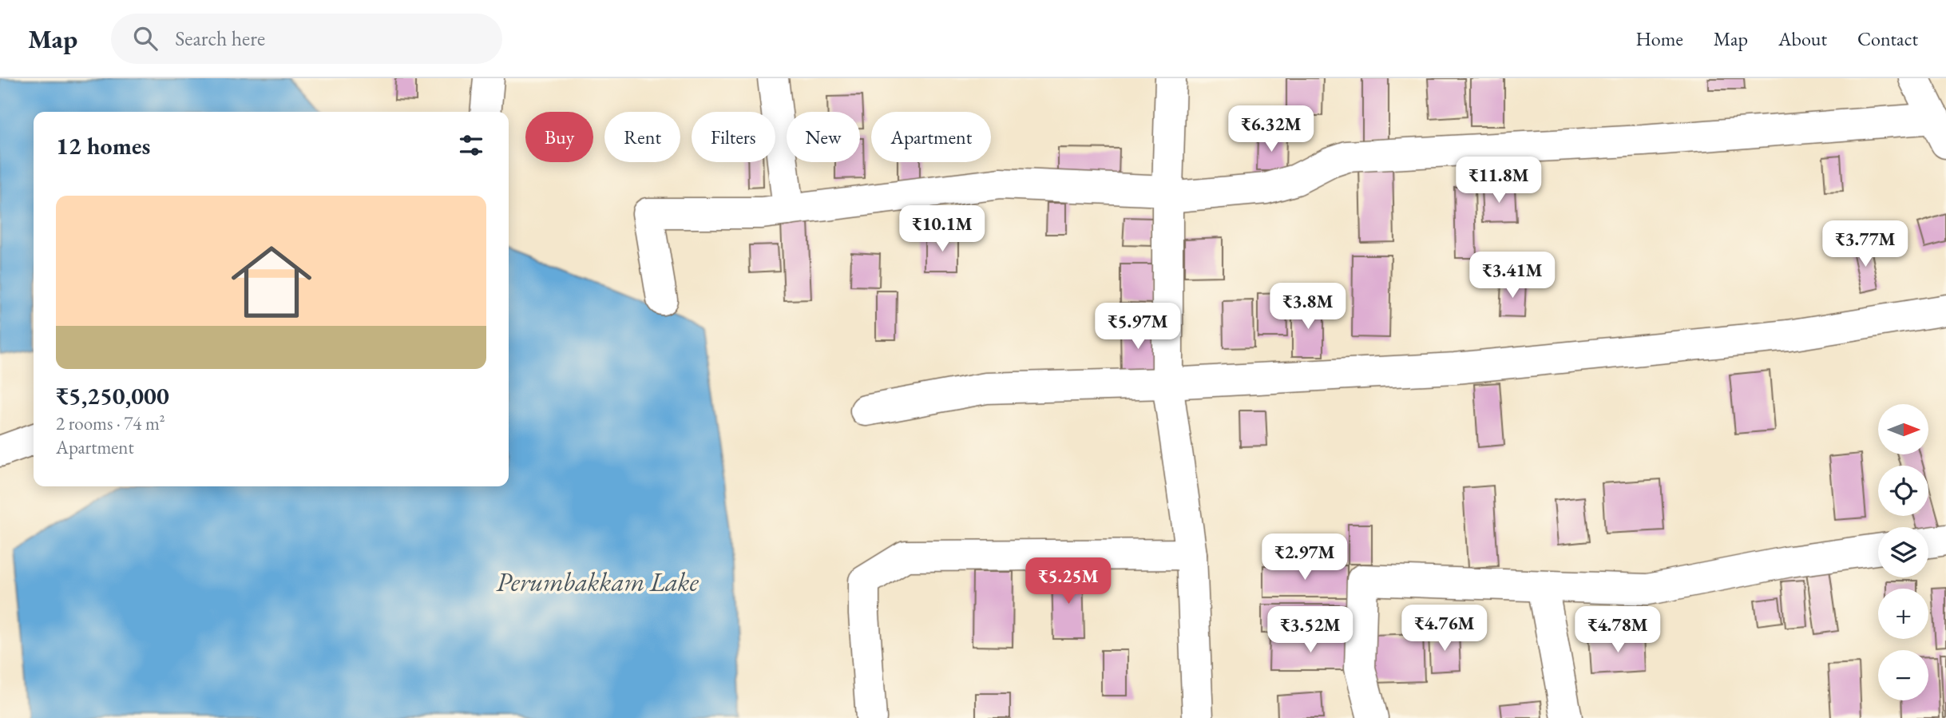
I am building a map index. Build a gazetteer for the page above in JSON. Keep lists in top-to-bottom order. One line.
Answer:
{"water":["Perumbakkam Lake"],"north":"right","page":{"header":"Map","search":"Search here","nav":["Home","Map","About","Contact"],"price":["₹6.32M","₹11.8M","₹10.1M","₹3.77M","₹3.41M","₹3.8M","₹5.97M","₹2.97M","₹5.25M","₹4.76M","₹3.52M","₹4.78M"],"chip":["Buy","Rent","Filters","New","Apartment"],"heading":"12 homes","list":[{"name":"₹5,250,000","note":"2 rooms · 74 m² · Apartment"}],"map_buttons":["+","−"]}}
